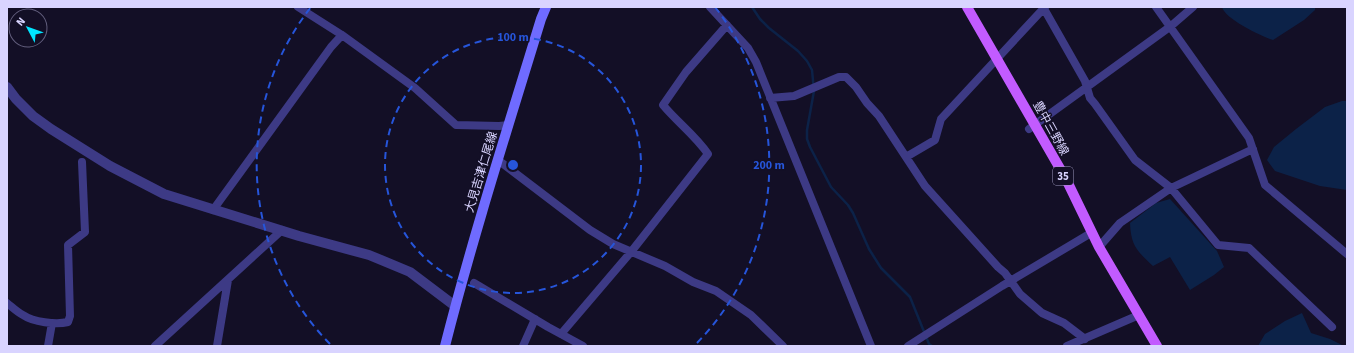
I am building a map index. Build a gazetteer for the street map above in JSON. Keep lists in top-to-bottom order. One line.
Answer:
{"streets":{"main road":["豊中三野線","大見吉津仁尾線","35"]},"north":"top left","rings":["100 m","200 m"]}
